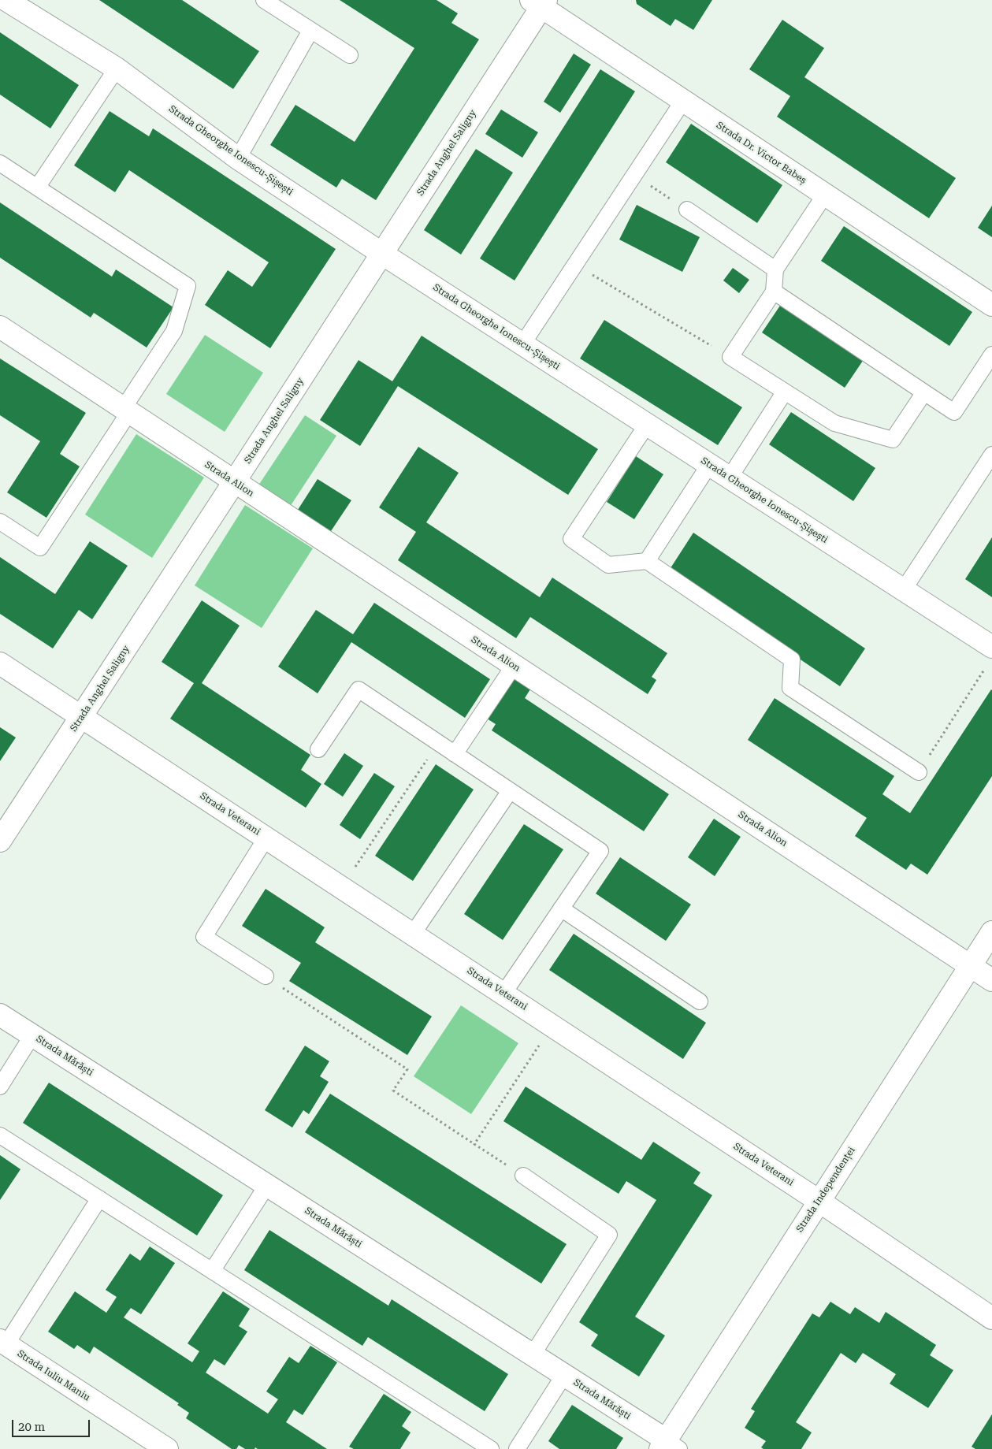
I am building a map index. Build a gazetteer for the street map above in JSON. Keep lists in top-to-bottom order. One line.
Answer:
{"streets":{"street":["Strada Gheorghe Ionescu-Șișești","Strada Anghel Saligny","Strada Dr. Victor Babeș","Strada Alion","Strada Veterani","Strada Mărăști","Strada Independenței","Strada Iuliu Maniu"]},"crossings":[["Strada Gheorghe Ionescu-Șișești","Strada Anghel Saligny"],["Strada Anghel Saligny","Strada Dr. Victor Babeș"],["Strada Anghel Saligny","Strada Alion"],["Strada Anghel Saligny","Strada Veterani"],["Strada Alion","Strada Independenței"],["Strada Veterani","Strada Independenței"],["Strada Mărăști","Strada Independenței"]],"scale_bar":"20 m"}
